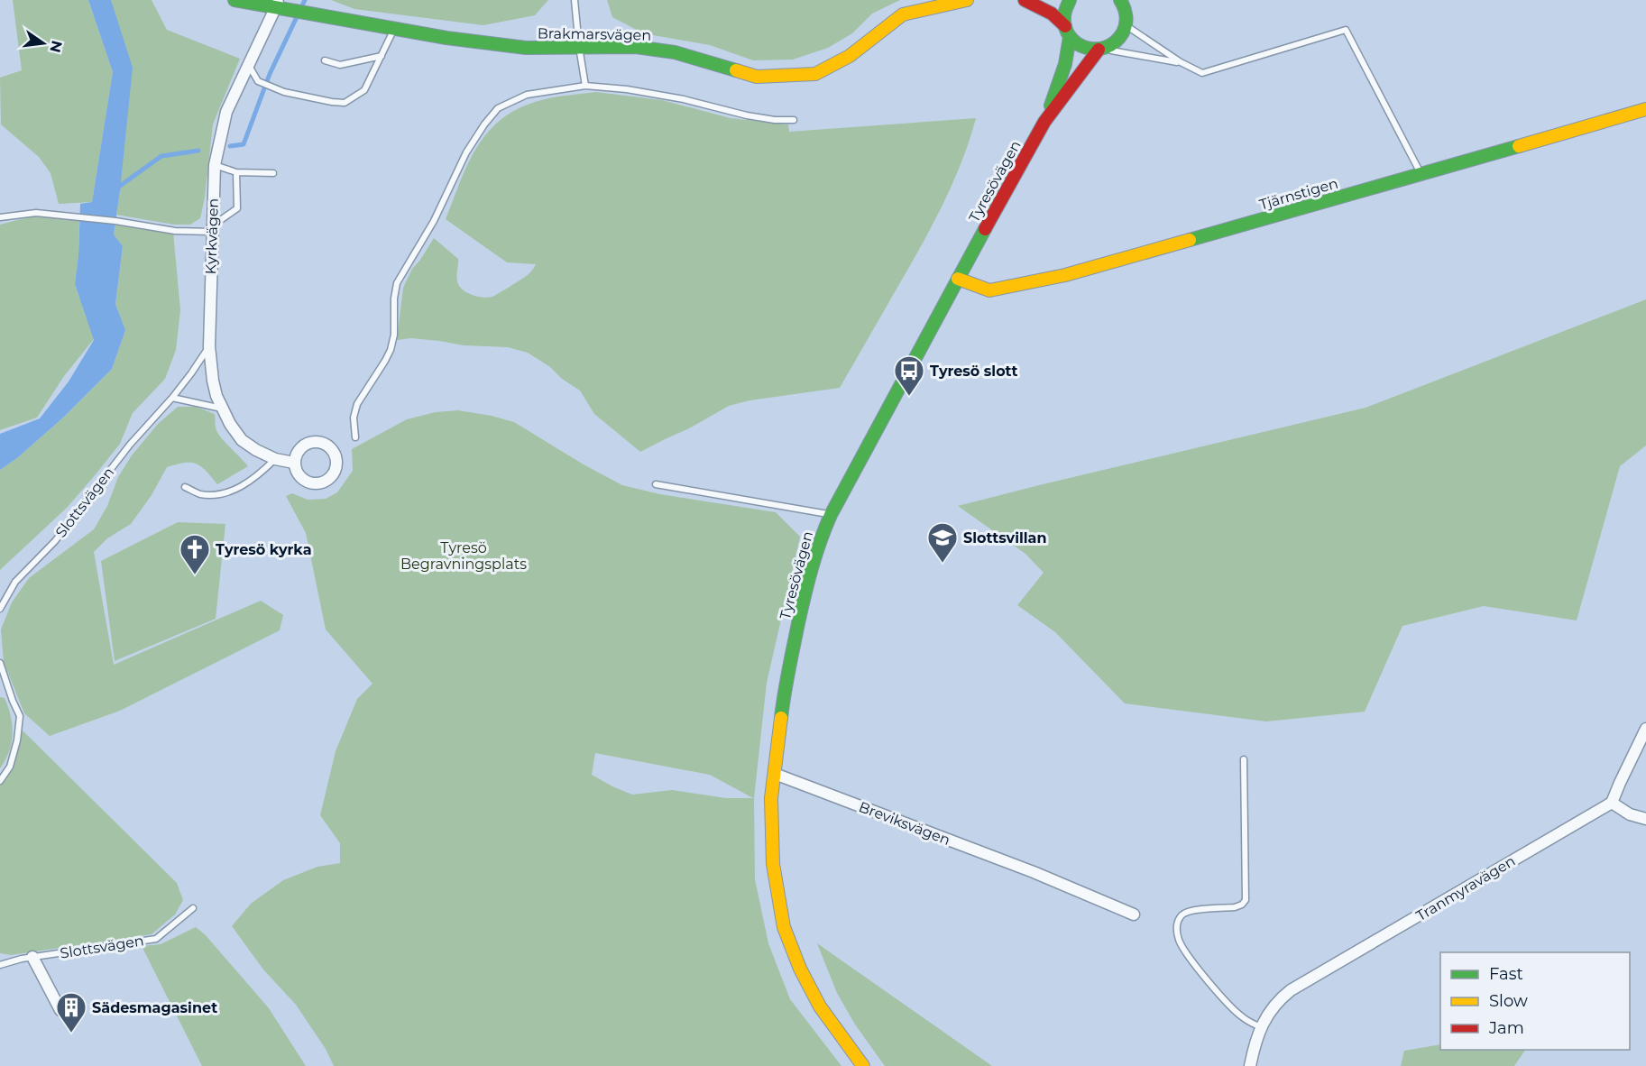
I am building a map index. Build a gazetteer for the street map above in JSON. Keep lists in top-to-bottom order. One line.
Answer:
{"streets":{"street":["Brakmarsvägen","Tyresövägen","Tjärnstigen","Kyrkvägen","Breviksvägen","Tranmyravägen"],"lane":["Slottsvägen"]},"crossings":[["Brakmarsvägen","Kyrkvägen"],["Tyresövägen","Tjärnstigen"],["Tyresövägen","Breviksvägen"],["Kyrkvägen","Slottsvägen"]],"parks":["Tyresö Begravningsplats"],"places":{"bus stop":["Tyresö slott"],"school or university":["Slottsvillan"],"church":["Tyresö kyrka"],"building":["Sädesmagasinet"]},"legend":["Fast","Slow","Jam"],"north":"right"}
